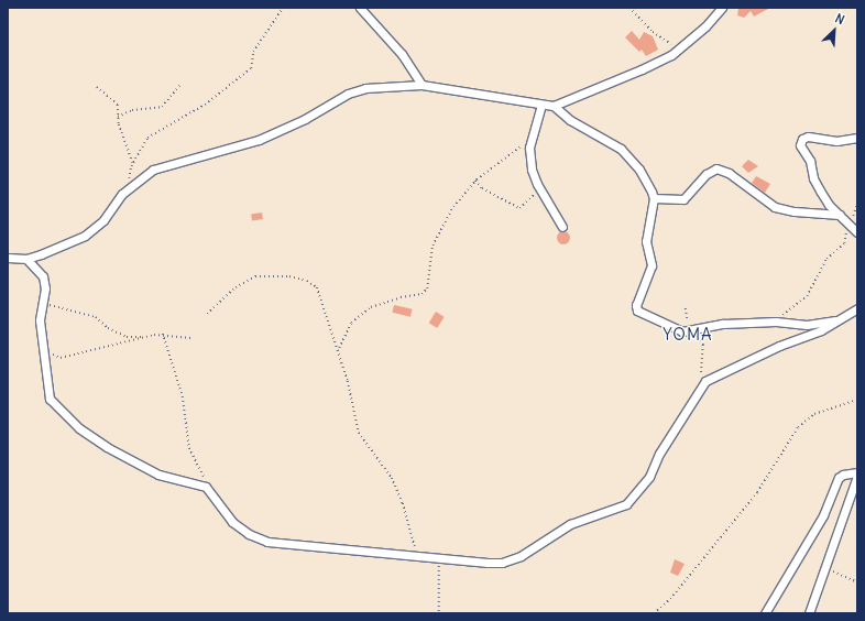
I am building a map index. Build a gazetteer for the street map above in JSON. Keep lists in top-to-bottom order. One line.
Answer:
{"districts":["YOMA"],"north":"top right"}
